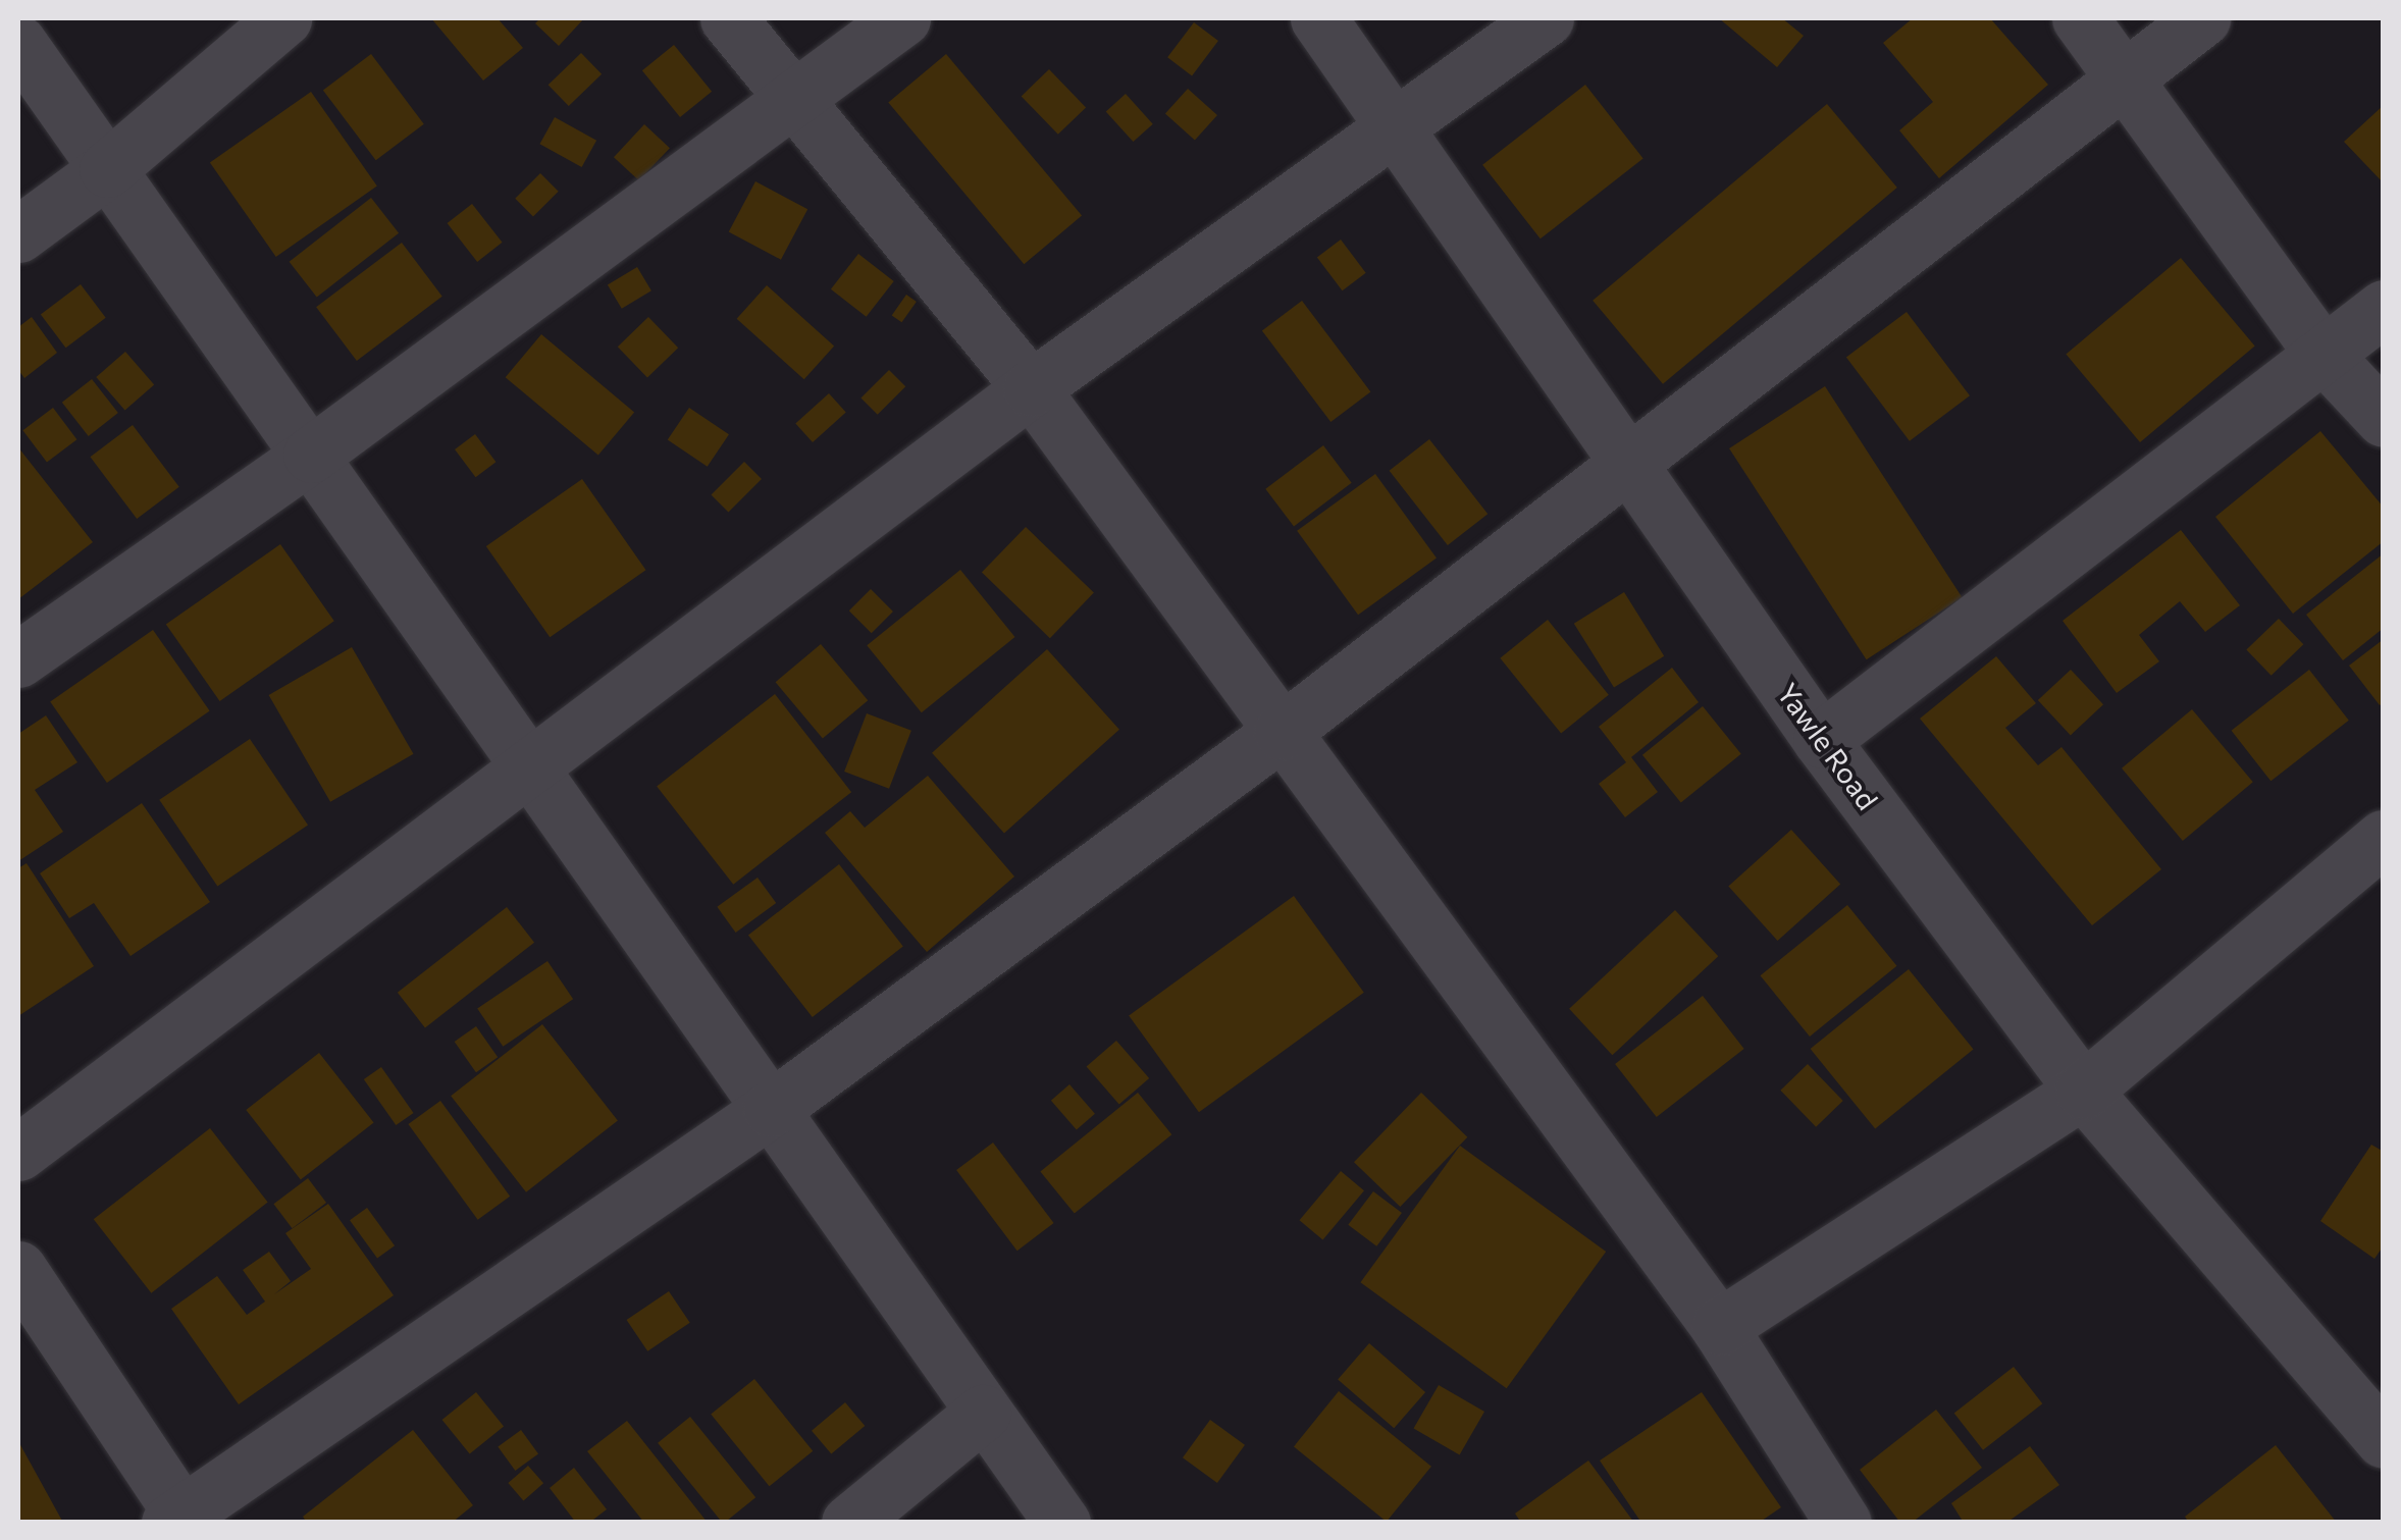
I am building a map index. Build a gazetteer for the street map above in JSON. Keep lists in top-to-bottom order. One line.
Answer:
{"streets":{"street":["Yawle Road"]}}
